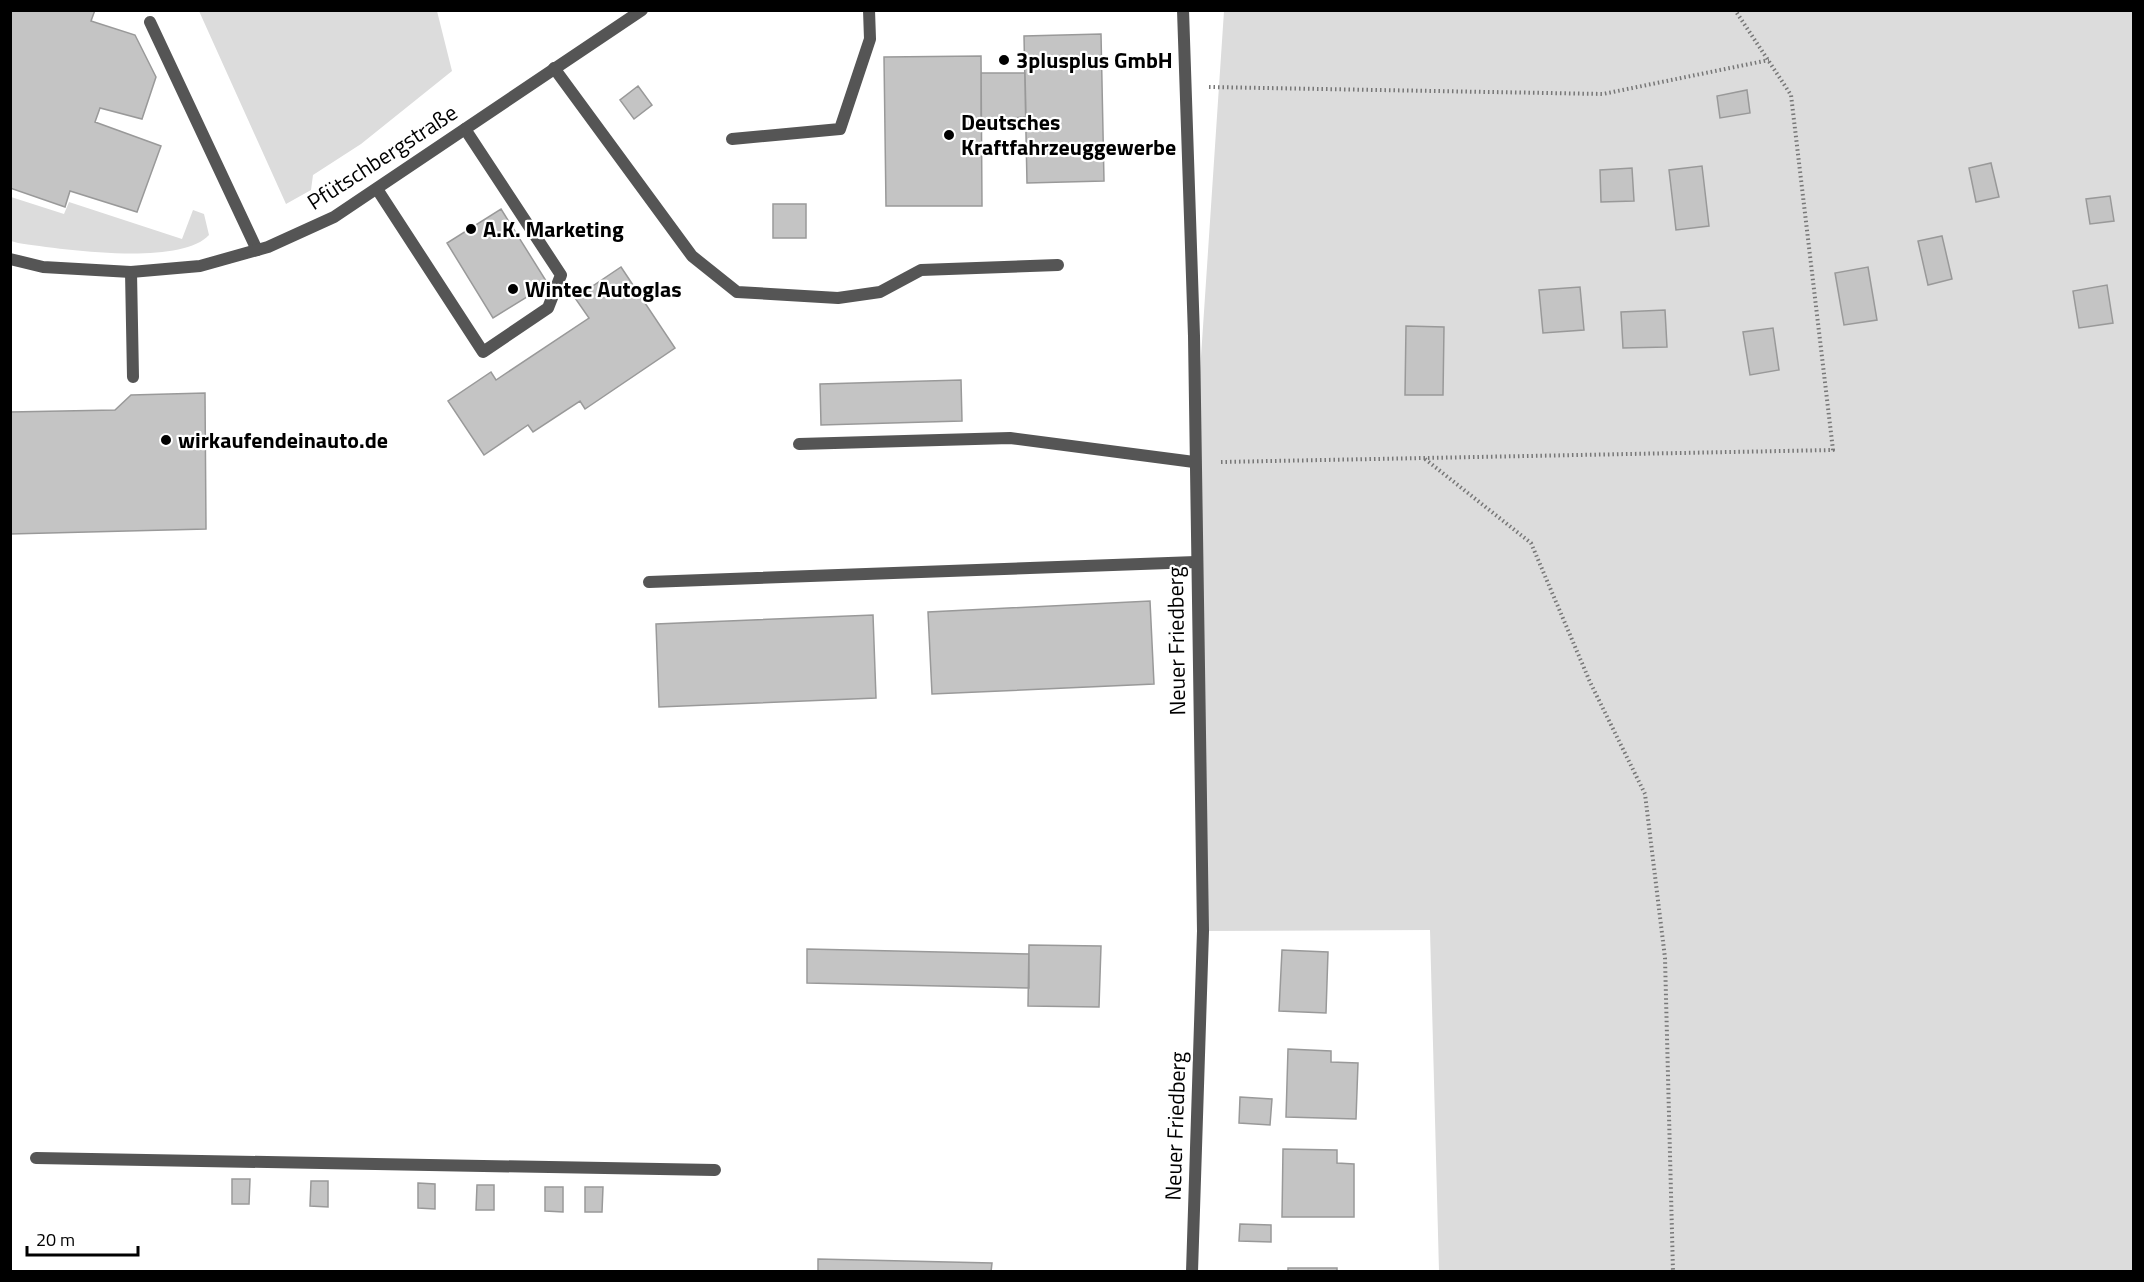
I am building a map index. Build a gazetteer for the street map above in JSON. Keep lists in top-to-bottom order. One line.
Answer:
{"streets":{"street":["Pfütschbergstraße","Neuer Friedberg"]},"places":["3plusplus GmbH","Deutsches Kraftfahrzeuggewerbe","A.K. Marketing","Wintec Autoglas","wirkaufendeinauto.de"],"scale_bar":"20 m"}
